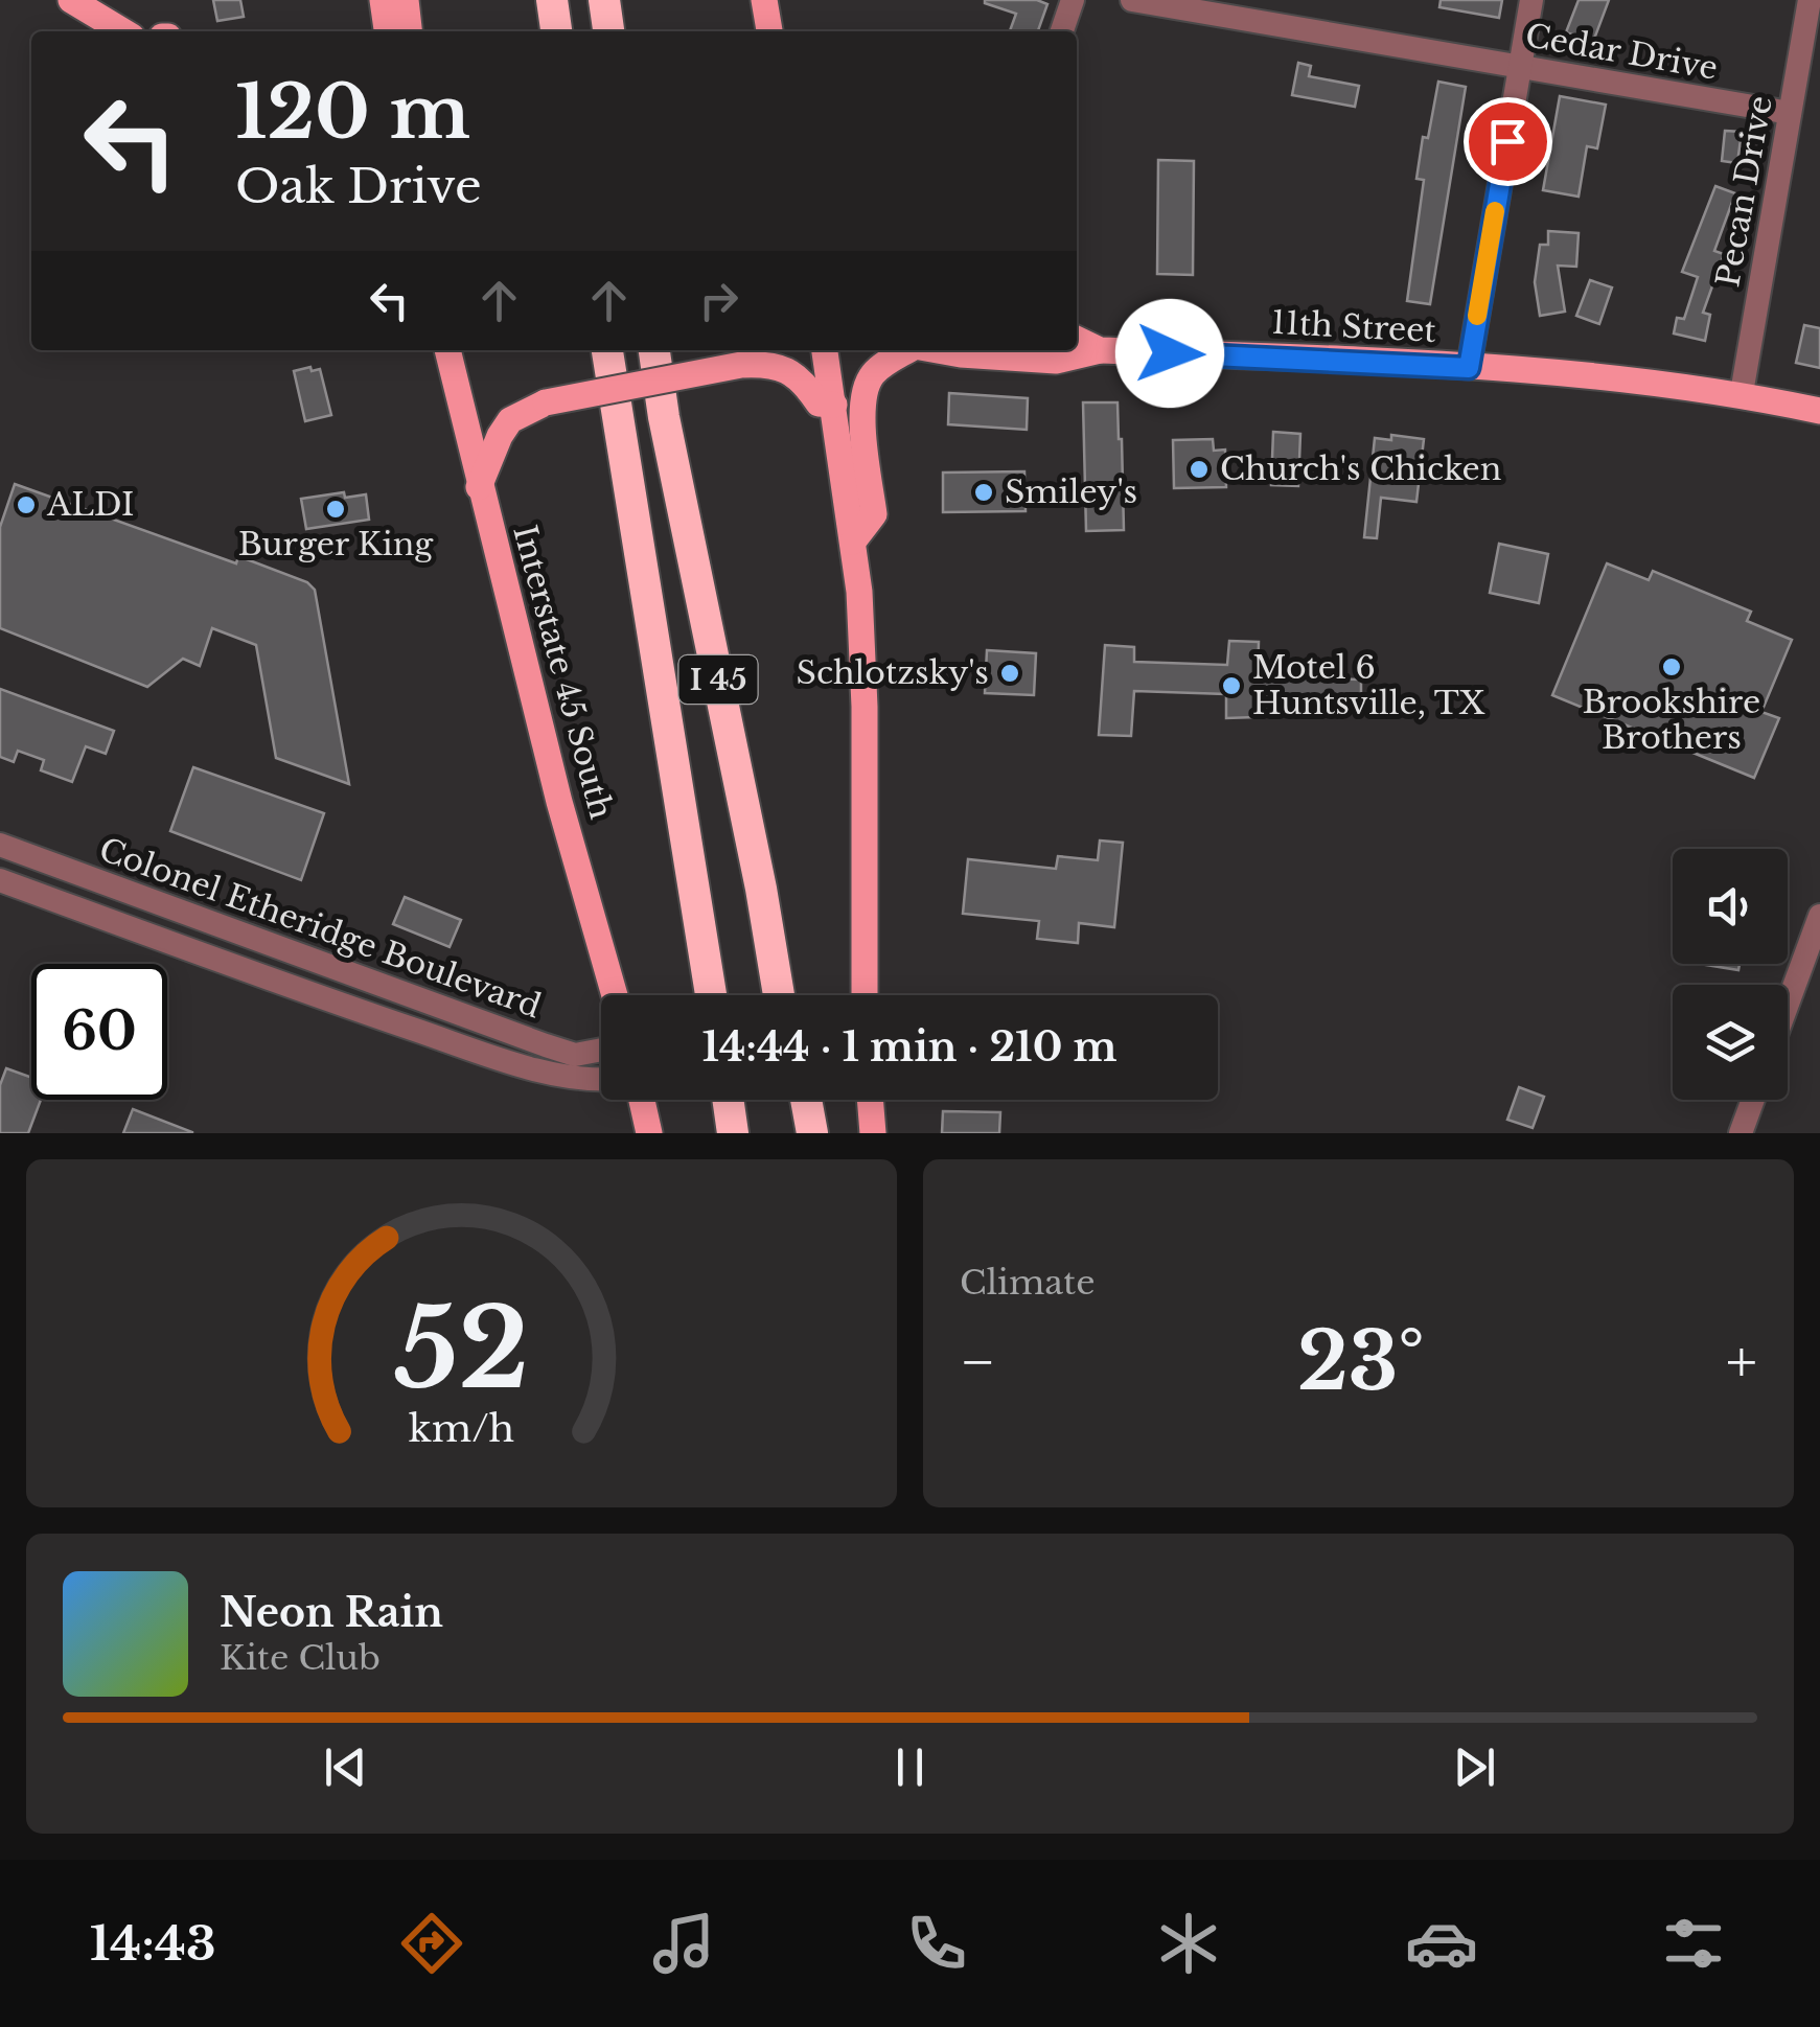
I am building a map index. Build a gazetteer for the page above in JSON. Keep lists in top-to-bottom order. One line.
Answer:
{"streets":{"highway":["I 45"],"main road":["11th Street","Interstate 45 South"],"street":["Cedar Drive","Pecan Drive","Colonel Etheridge Boulevard"]},"crossings":[["Cedar Drive","Pecan Drive"],["Pecan Drive","11th Street"]],"places":["Church's Chicken","Smiley's","ALDI","Burger King","Brookshire Brothers","Schlotzsky's","Motel 6 Huntsville, TX"],"page":{"turn":["120 m","Oak Drive"],"limit":"60","trip":"14:44 · 1 min · 210 m","tile":"Climate","heat":["−","23°","+"],"song":["Neon Rain","Kite Club"],"tabs":"14:43","gauge":["52","km/h"]}}
